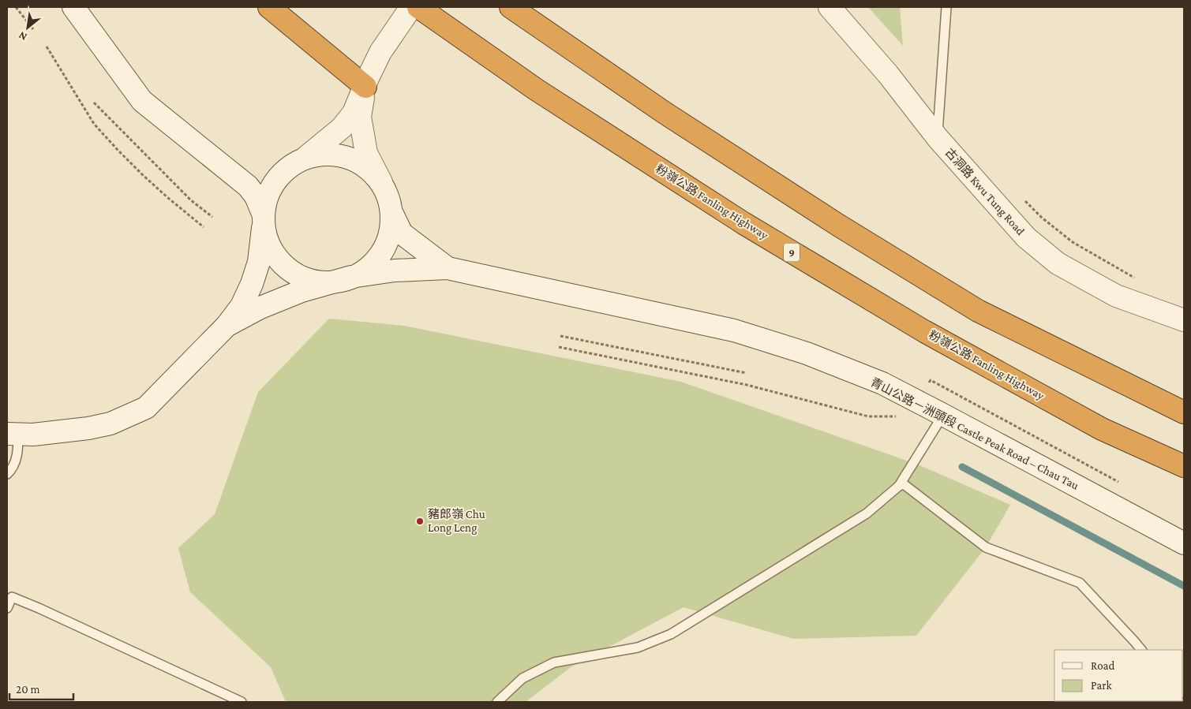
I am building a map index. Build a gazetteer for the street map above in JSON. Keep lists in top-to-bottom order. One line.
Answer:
{"streets":{"highway":["粉嶺公路 Fanling Highway","9"],"main road":["古洞路 Kwu Tung Road","青山公路－洲頭段 Castle Peak Road – Chau Tau"]},"places":["豬郎嶺 Chu Long Leng"],"legend":["Road","Park"],"scale_bar":"20 m","north":"bottom left"}
